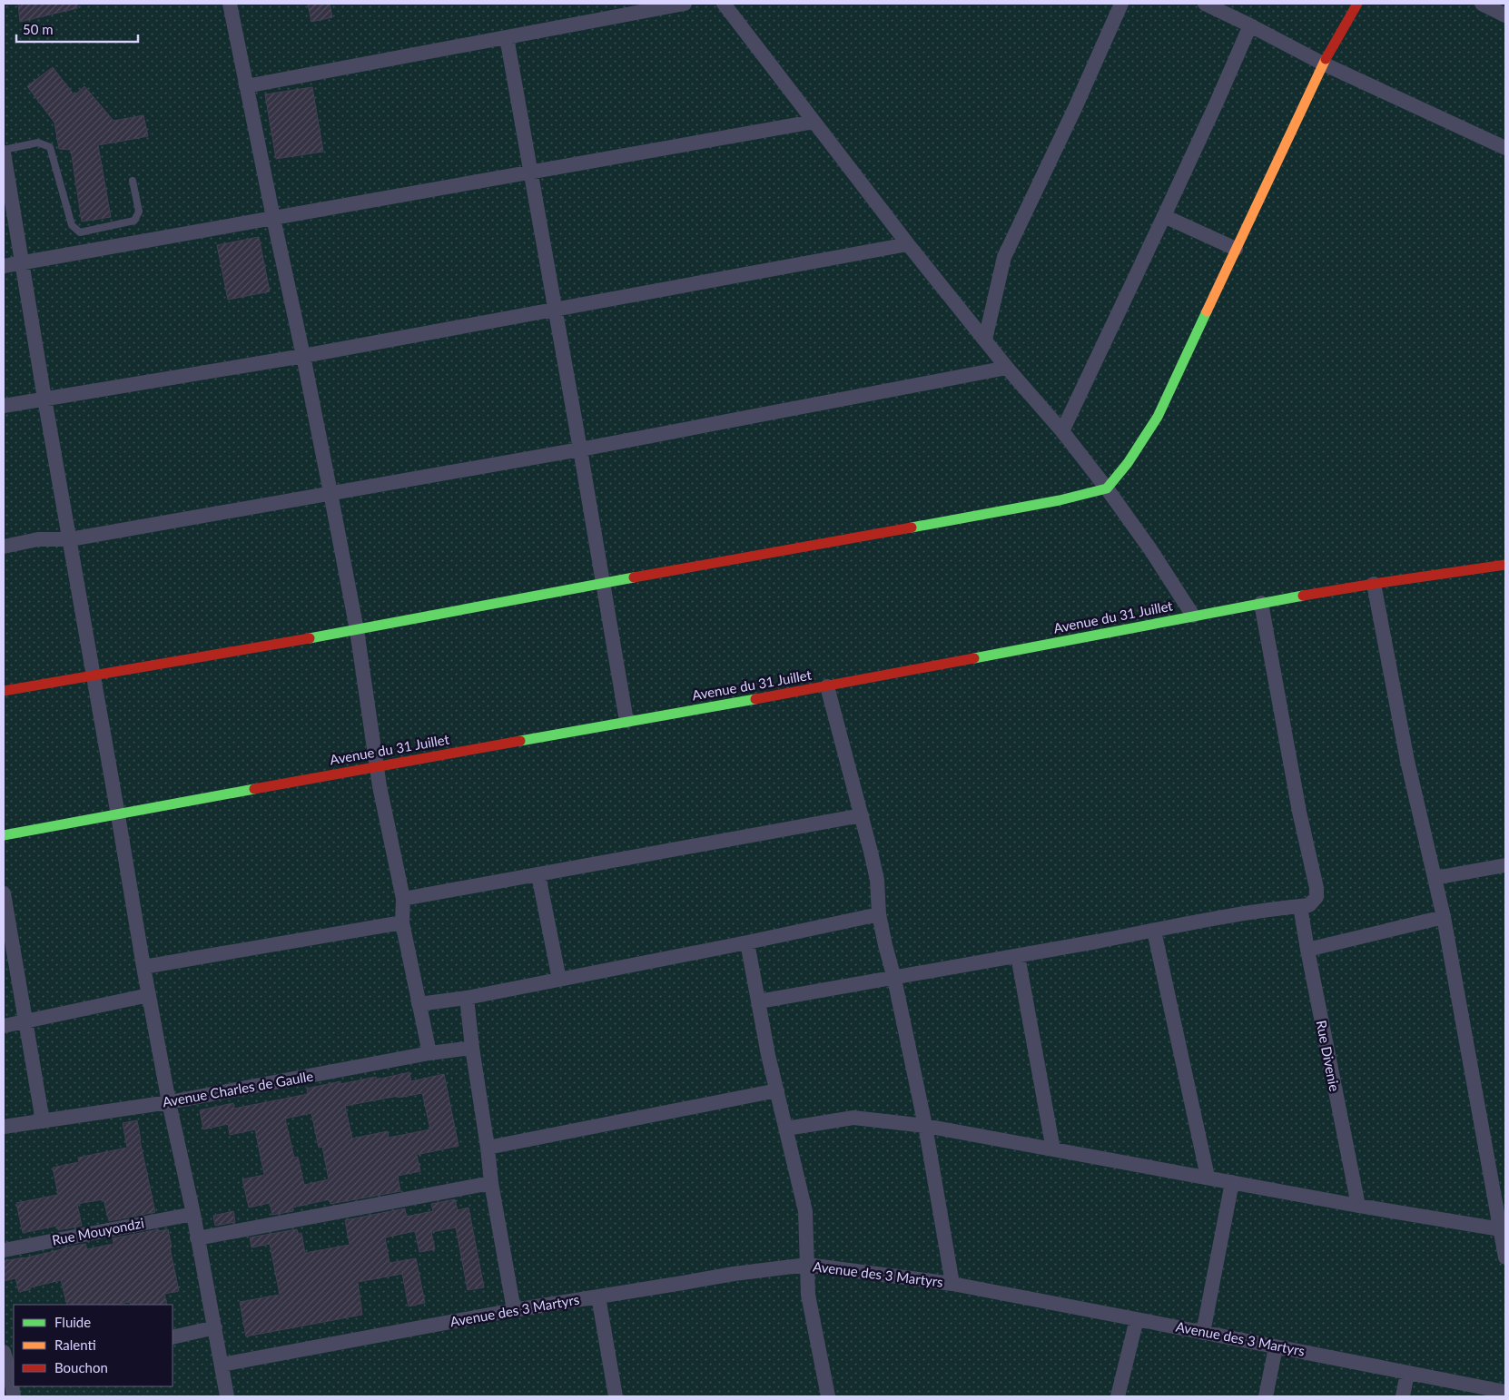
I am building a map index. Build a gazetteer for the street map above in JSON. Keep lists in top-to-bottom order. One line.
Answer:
{"streets":{"street":["Avenue du 31 Juillet","Rue Divenie","Avenue Charles de Gaulle","Rue Mouyondzi","Avenue des 3 Martyrs"]},"legend":["Fluide","Ralenti","Bouchon"],"scale_bar":"50 m"}
